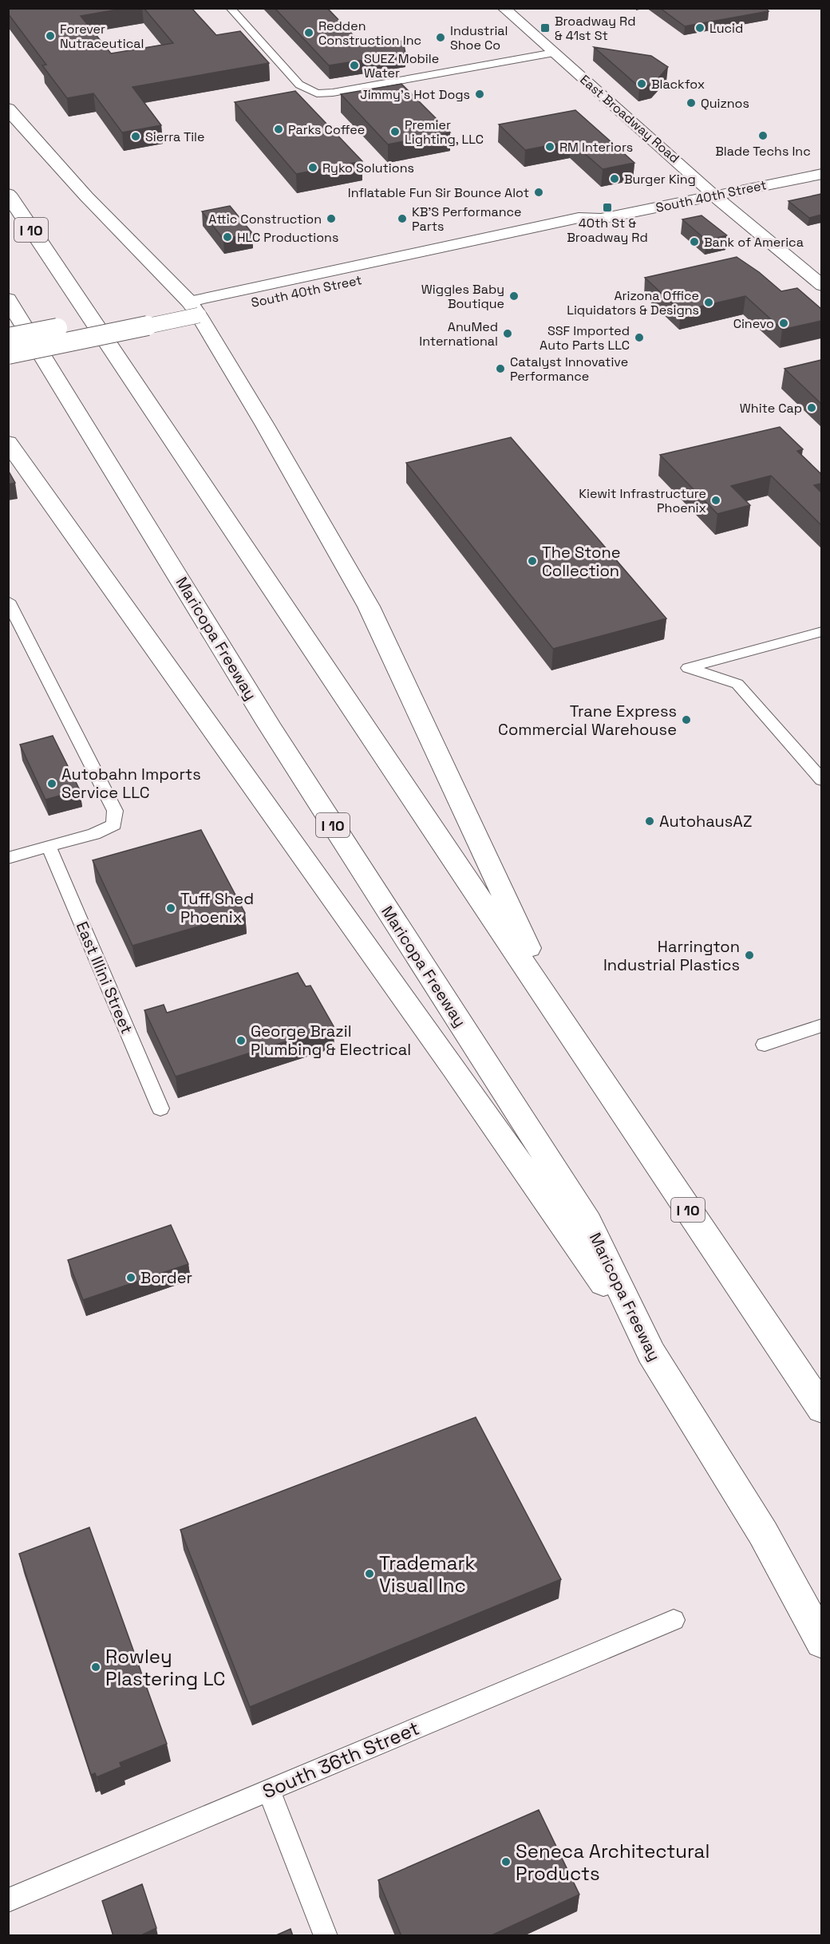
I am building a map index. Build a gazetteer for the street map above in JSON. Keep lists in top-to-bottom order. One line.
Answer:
{"streets":{"highway":["I 10","Maricopa Freeway"],"main road":["East Broadway Road","South 40th Street"],"street":["East Illini Street","South 36th Street"]},"crossings":[["East Broadway Road","South 40th Street"]],"places":{"transit":["Broadway Rd & 41st St","40th St & Broadway Rd"],"other":["Lucid","Redden Construction Inc","Forever Nutraceutical","Industrial Shoe Co","SUEZ Mobile Water","Blackfox","Jimmy's Hot Dogs","Quiznos","Parks Coffee","Premier Lighting, LLC","Blade Techs Inc","Sierra Tile","RM Interiors","Ryko Solutions","Burger King","Inflatable Fun Sir Bounce Alot","Attic Construction","KB'S Performance Parts","HLC Productions","Bank of America","Wiggles Baby Boutique","Arizona Office Liquidators & Designs","Cinevo","AnuMed International","SSF Imported Auto Parts LLC","Catalyst Innovative Performance","White Cap","Kiewit Infrastructure Phoenix","The Stone Collection","Trane Express Commercial Warehouse","Autobahn Imports Service LLC","AutohausAZ","Tuff Shed Phoenix","Harrington Industrial Plastics","George Brazil Plumbing & Electrical","Border","Trademark Visual Inc","Rowley Plastering LC","Seneca Architectural Products"]}}
